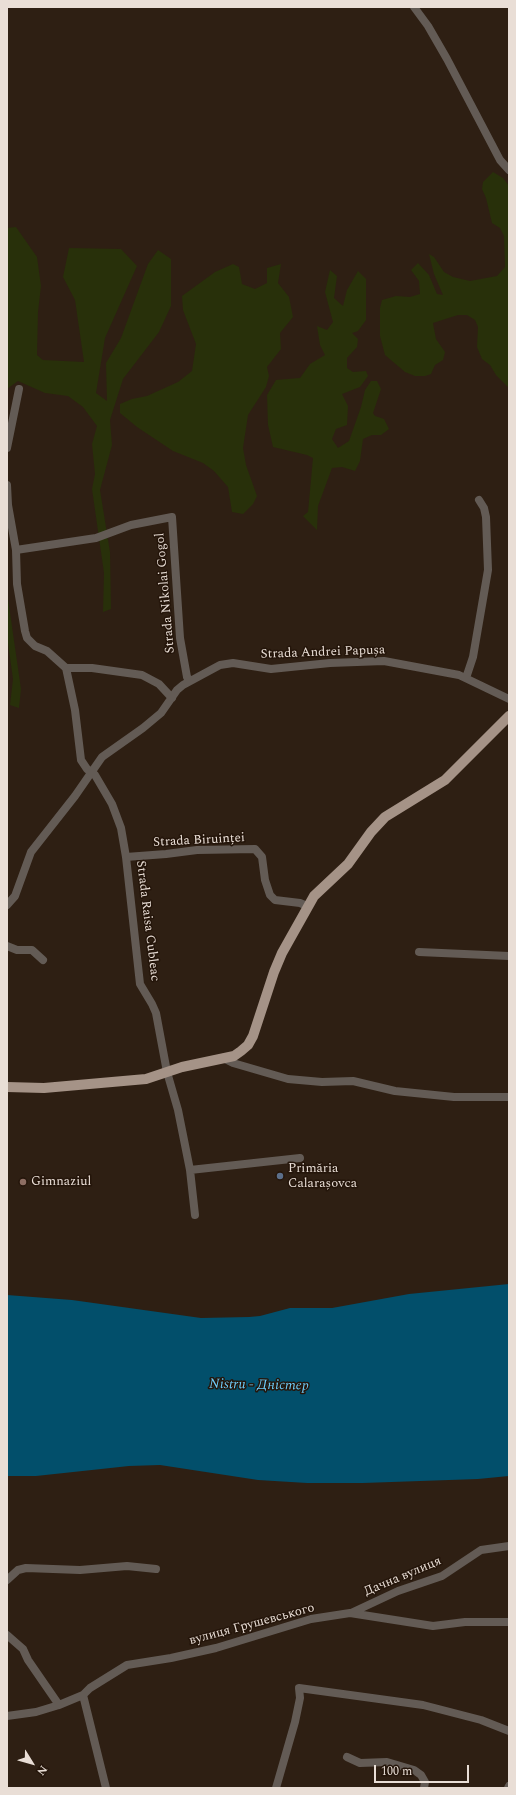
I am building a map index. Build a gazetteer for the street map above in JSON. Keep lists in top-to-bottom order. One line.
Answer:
{"streets":{"street":["Strada Nikolai Gogol","Strada Andrei Papușa","Strada Biruinței","Strada Raisa Cubleac","Дачна вулиця","вулиця Грушевського"]},"crossings":[["Strada Nikolai Gogol","Strada Andrei Papușa"],["Strada Andrei Papușa","Strada Raisa Cubleac"],["Strada Biruinței","Strada Raisa Cubleac"],["Дачна вулиця","вулиця Грушевського"]],"water":["Nistru - Дністер"],"places":["Primăria Calarașovca","Gimnaziul"],"scale_bar":"100 m","north":"bottom right"}
